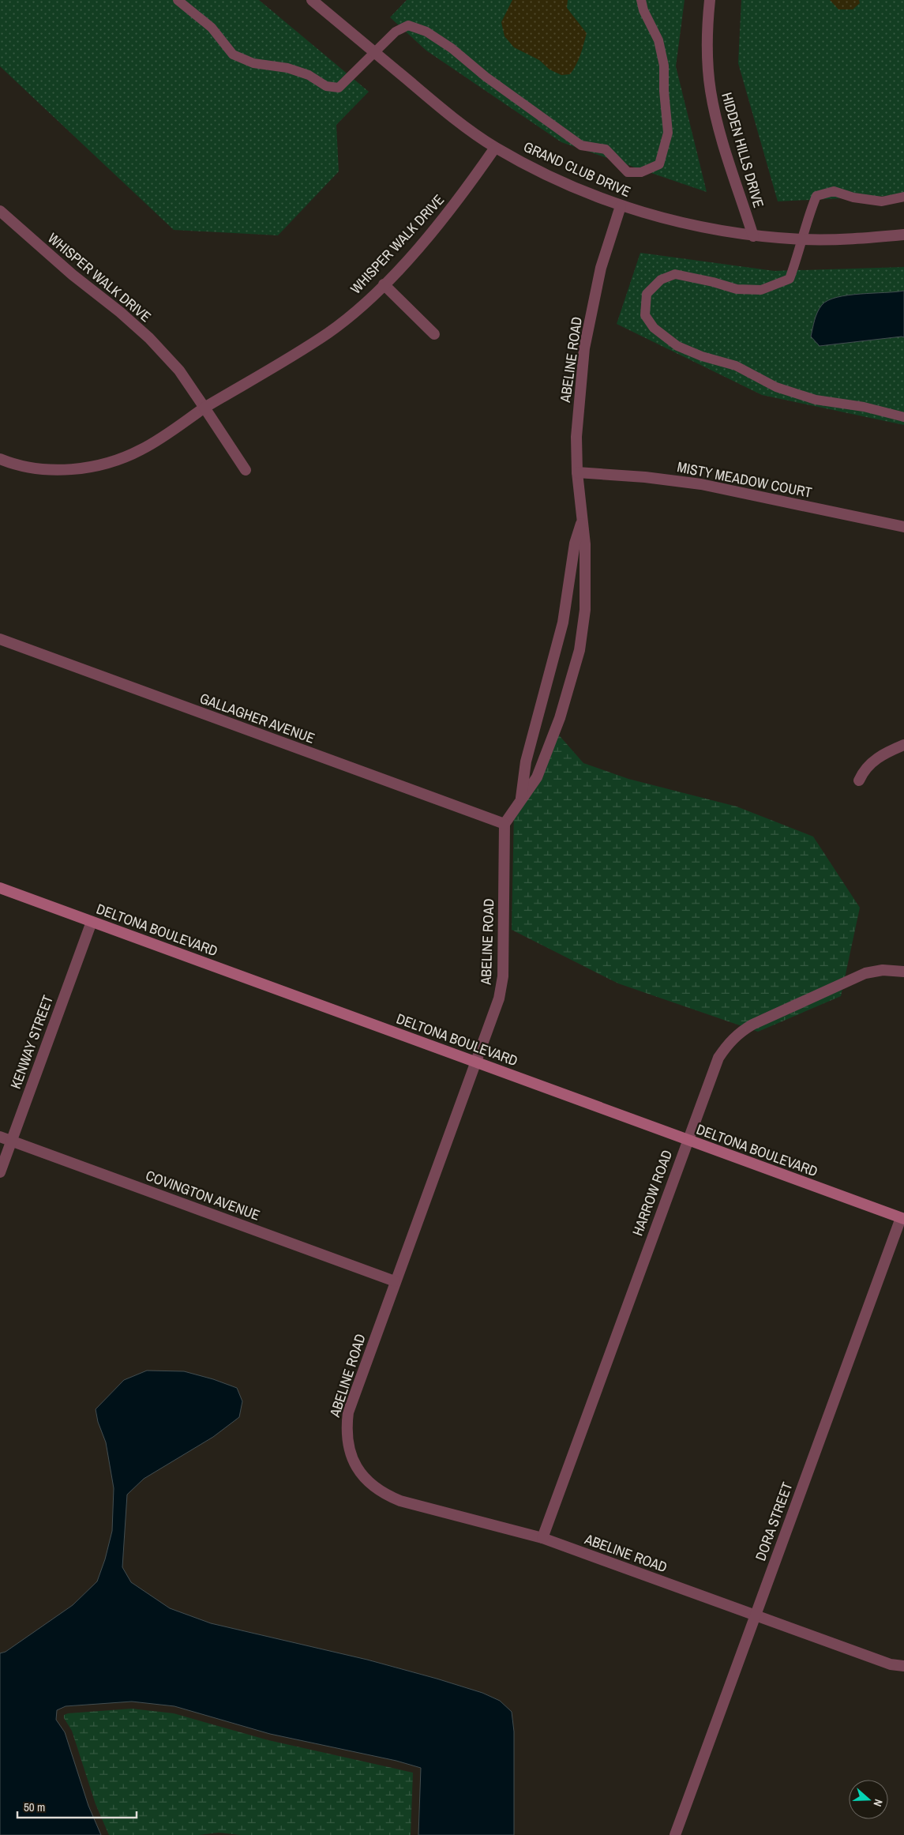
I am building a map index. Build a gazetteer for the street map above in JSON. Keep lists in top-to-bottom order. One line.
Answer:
{"streets":{"main road":["DELTONA BOULEVARD"],"street":["HIDDEN HILLS DRIVE","GRAND CLUB DRIVE","WHISPER WALK DRIVE","ABELINE ROAD","MISTY MEADOW COURT","GALLAGHER AVENUE","KENWAY STREET","HARROW ROAD","COVINGTON AVENUE","DORA STREET"]},"crossings":[["HIDDEN HILLS DRIVE","GRAND CLUB DRIVE"],["GRAND CLUB DRIVE","WHISPER WALK DRIVE"],["GRAND CLUB DRIVE","ABELINE ROAD"],["ABELINE ROAD","MISTY MEADOW COURT"],["ABELINE ROAD","GALLAGHER AVENUE"],["ABELINE ROAD","DELTONA BOULEVARD"],["ABELINE ROAD","HARROW ROAD"],["ABELINE ROAD","COVINGTON AVENUE"],["ABELINE ROAD","DORA STREET"],["DELTONA BOULEVARD","KENWAY STREET"],["DELTONA BOULEVARD","HARROW ROAD"],["DELTONA BOULEVARD","DORA STREET"],["KENWAY STREET","COVINGTON AVENUE"]],"scale_bar":"50 m","north":"right"}
